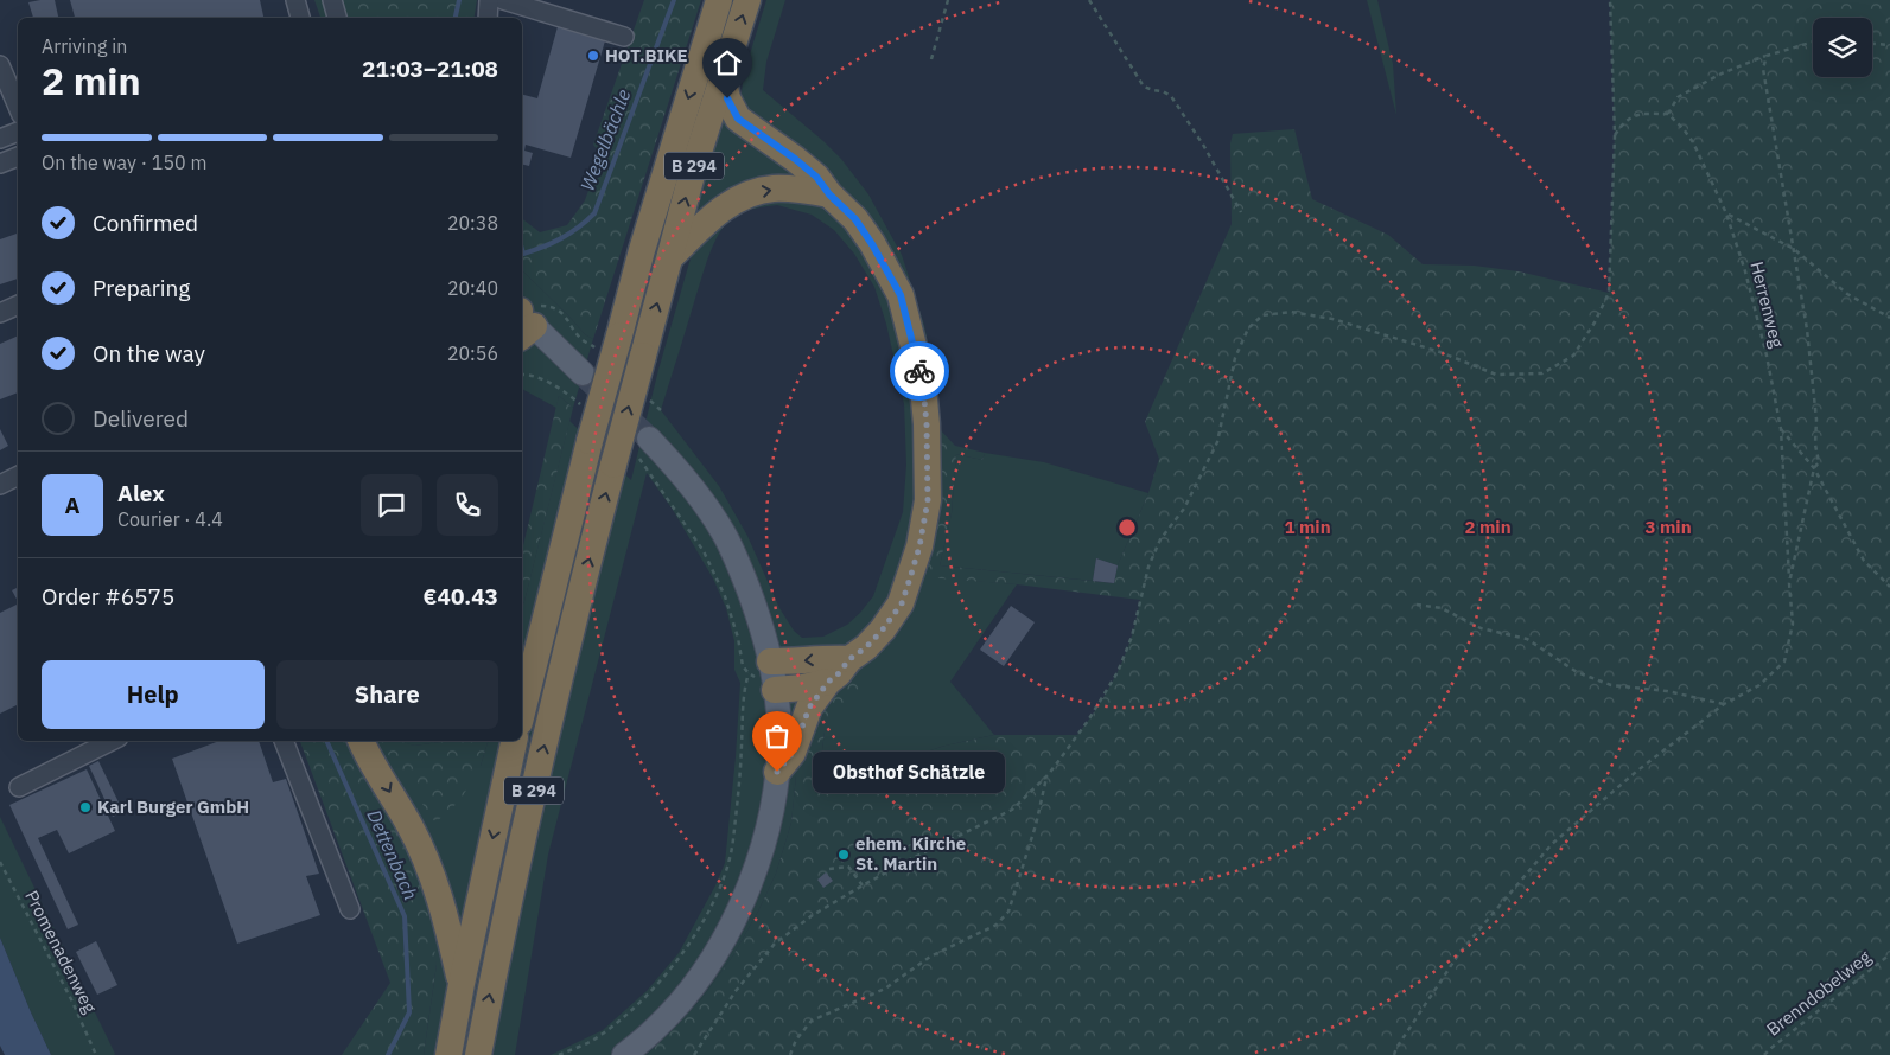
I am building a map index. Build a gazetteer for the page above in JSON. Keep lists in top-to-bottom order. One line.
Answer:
{"streets":{"highway":["B 294"],"path":["Herrenweg","Promenadenweg","Brenndobelweg"]},"water":["Wegelbächle","Dettenbach"],"places":["HOT.BIKE","Obsthof Schätzle","Karl Burger GmbH","ehem. Kirche St. Martin"],"page":{"heading":["2 min","Arriving in","21:03–21:08"],"panel":["Alex","Courier · 4.4","Order #6575","€40.43"],"bar":"On the way · 150 m","list":[["Confirmed","20:38"],["Preparing","20:40"],["On the way","20:56"],"Delivered"],"round":"A","buttons":["Help","Share"],"bubble":"Obsthof Schätzle"},"rings":["1 min","2 min","3 min"]}
